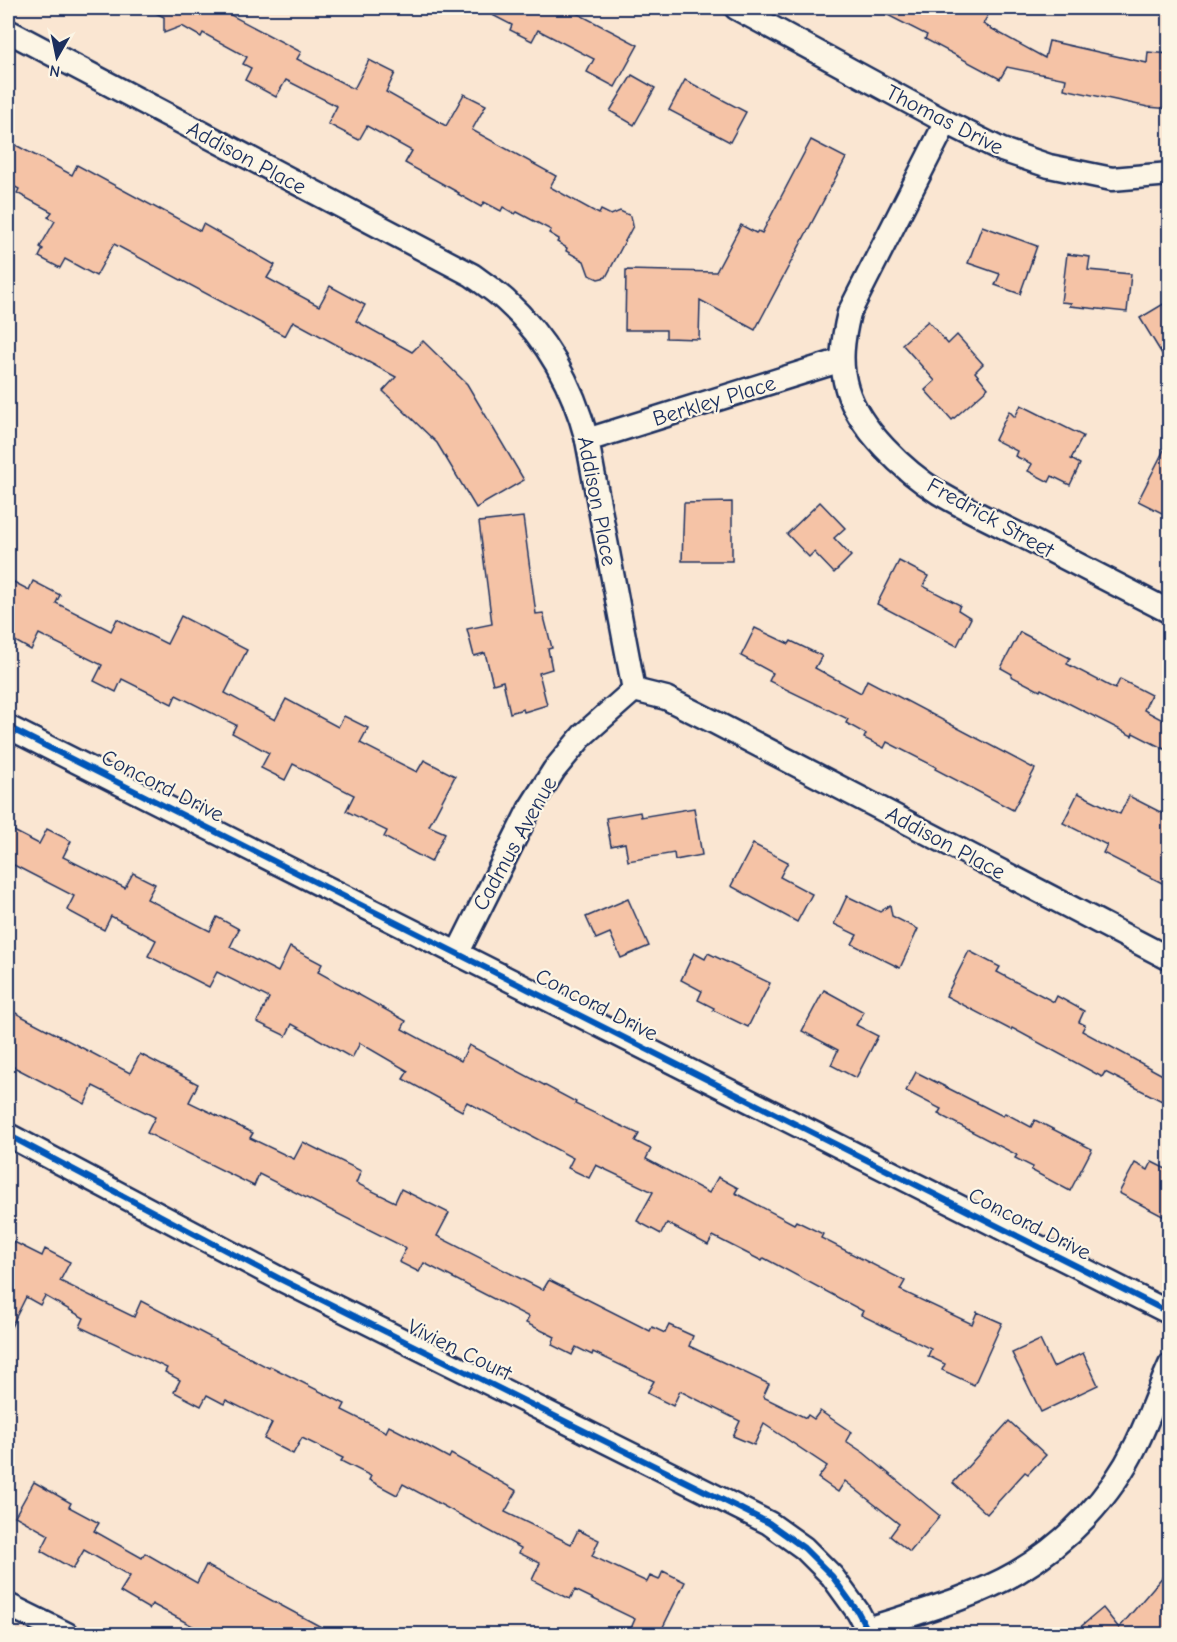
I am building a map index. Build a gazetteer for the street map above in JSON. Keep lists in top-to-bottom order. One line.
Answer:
{"streets":{"street":["Thomas Drive","Addison Place","Berkley Place","Fredrick Street","Concord Drive","Cadmus Avenue","Vivien Court"]},"crossings":[["Thomas Drive","Fredrick Street"],["Addison Place","Berkley Place"],["Addison Place","Cadmus Avenue"],["Berkley Place","Fredrick Street"],["Concord Drive","Cadmus Avenue"]],"north":"bottom"}
